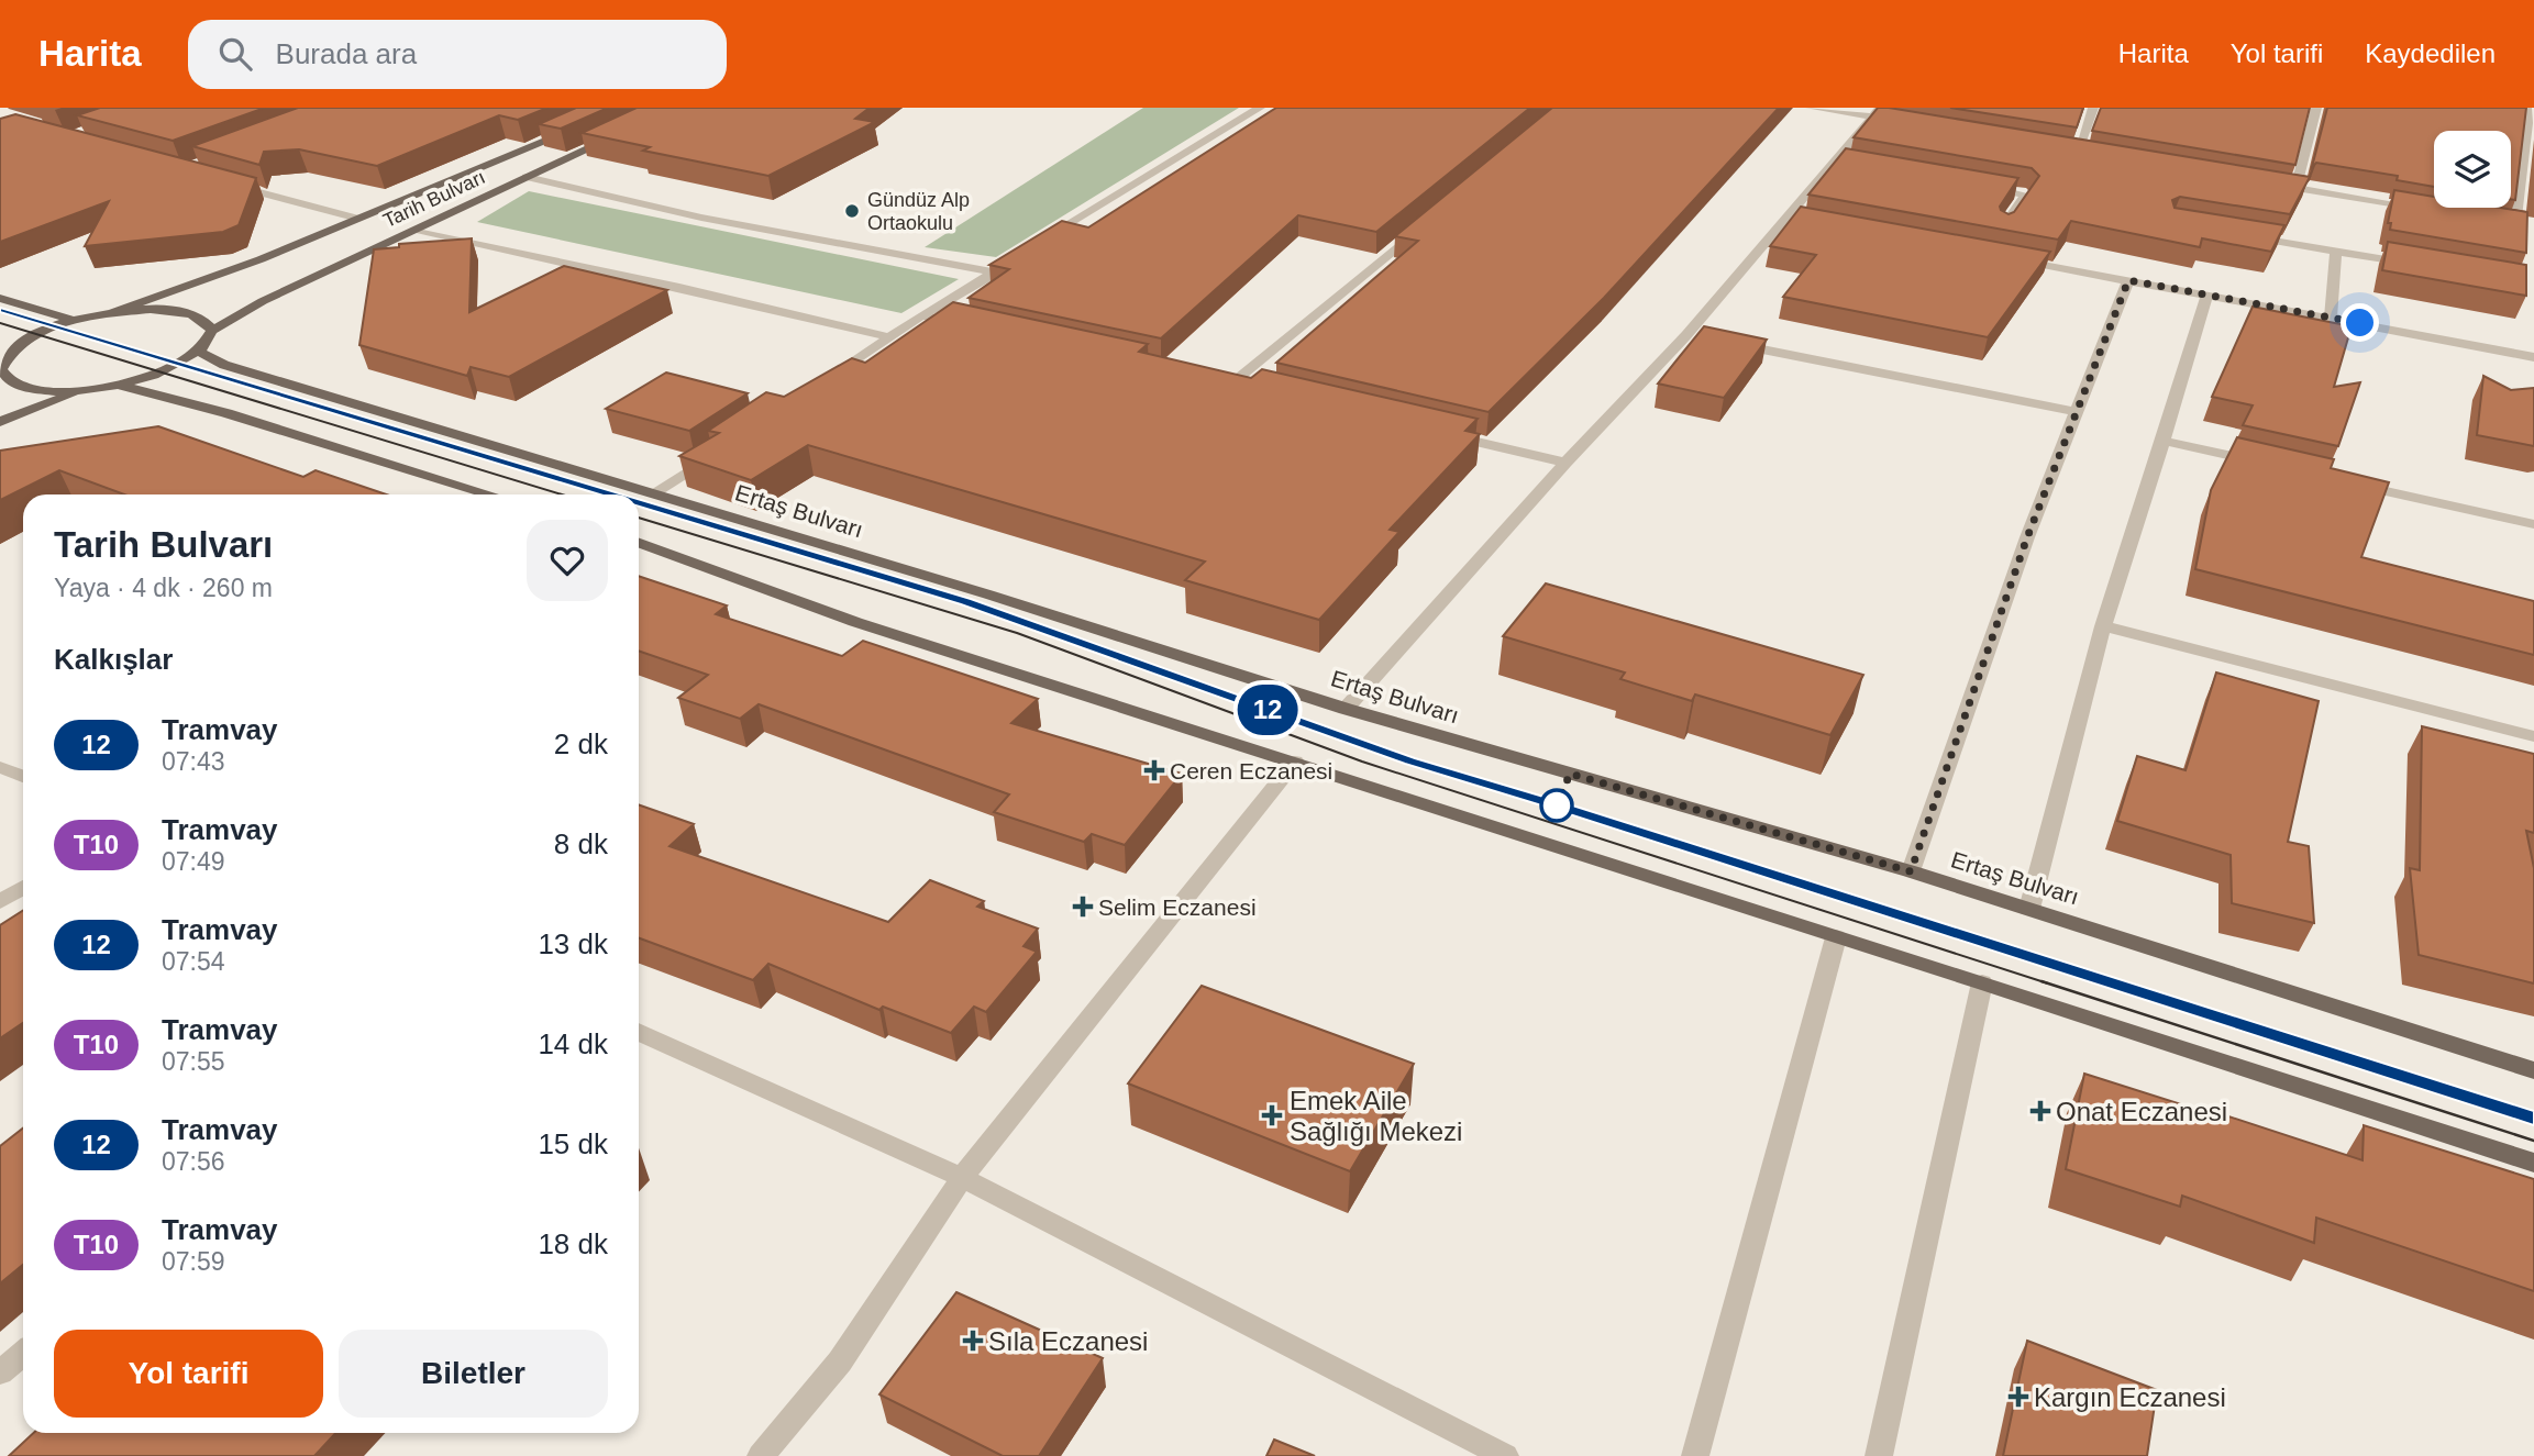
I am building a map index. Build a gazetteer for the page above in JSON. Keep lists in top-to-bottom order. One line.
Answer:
{"streets":{"main road":["Tarih Bulvarı","Ertaş Bulvarı"]},"places":{"other":["Gündüz Alp Ortaokulu"],"health":["Ceren Eczanesi","Selim Eczanesi","Onat Eczanesi","Emek Aile Sağlığı Mekezi","Sıla Eczanesi","Kargın Eczanesi"]},"lines":["tram line 12"],"page":{"header":"Harita","search":"Burada ara","nav":["Harita","Yol tarifi","Kaydedilen"],"on_map":"12","heading":[["Tarih Bulvarı","Yaya · 4 dk · 260 m"],"Kalkışlar"],"list":[{"mark":"12","name":"Tramvay","note":"07:43","value":"2 dk"},{"mark":"T10","name":"Tramvay","note":"07:49","value":"8 dk"},{"mark":"12","name":"Tramvay","note":"07:54","value":"13 dk"},{"mark":"T10","name":"Tramvay","note":"07:55","value":"14 dk"},{"mark":"12","name":"Tramvay","note":"07:56","value":"15 dk"},{"mark":"T10","name":"Tramvay","note":"07:59","value":"18 dk"}],"buttons":["Yol tarifi","Biletler"]}}
